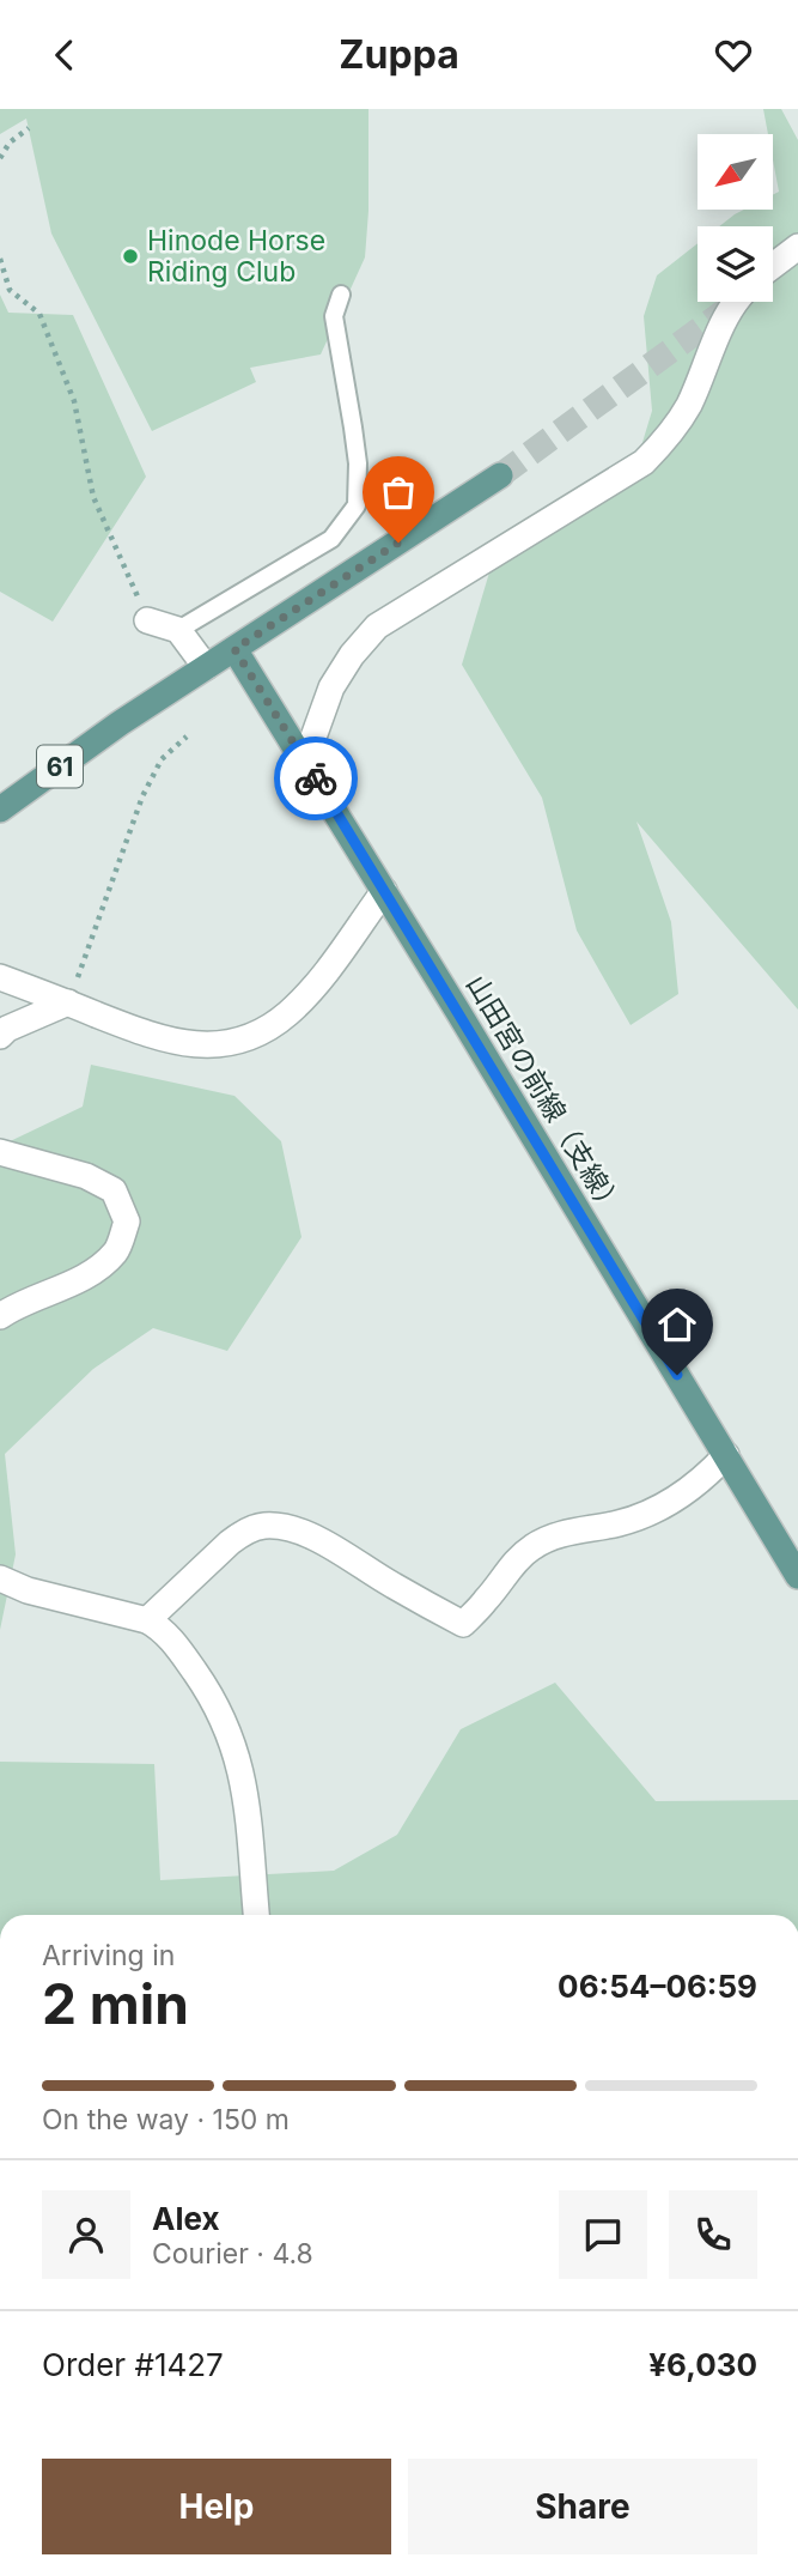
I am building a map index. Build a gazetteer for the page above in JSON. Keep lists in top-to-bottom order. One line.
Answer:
{"streets":{"main road":["61","山田宮の前線（支線）"]},"crossings":[["61","山田宮の前線（支線）"]],"places":["Hinode Horse Riding Club"],"north":"bottom left","page":{"header":"Zuppa","heading":["2 min","Arriving in","06:54–06:59"],"panel":["Alex","Courier · 4.8","Order #1427","¥6,030"],"bar":"On the way · 150 m","buttons":["Help","Share"]}}
